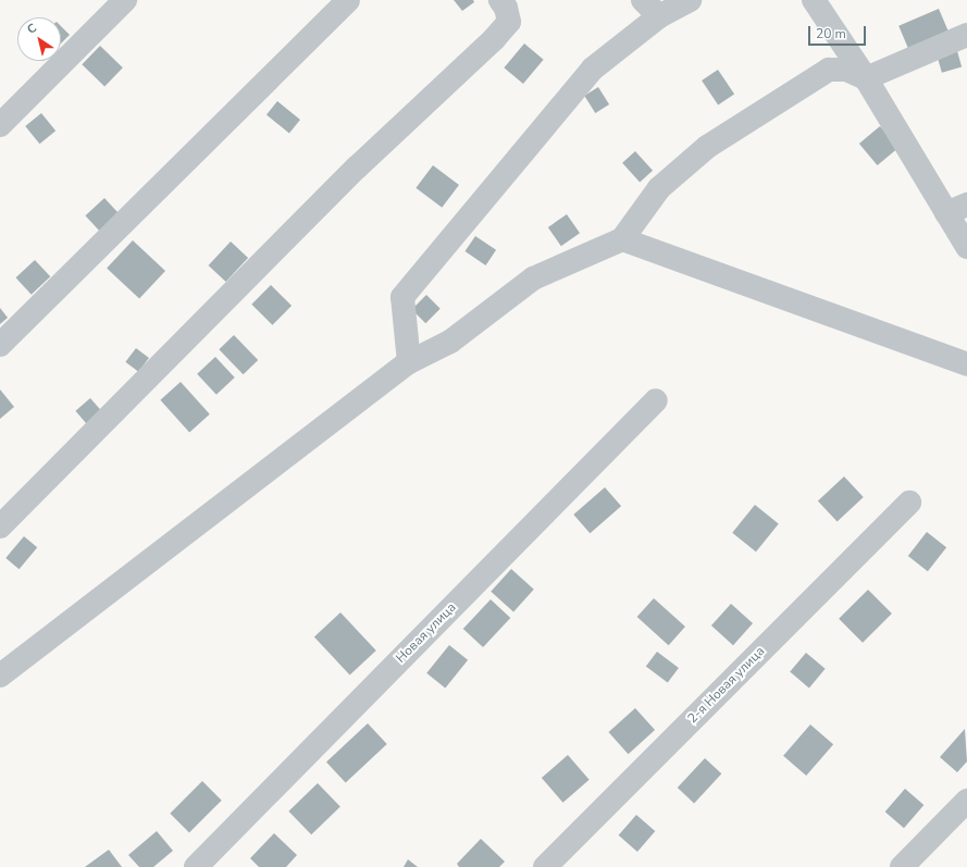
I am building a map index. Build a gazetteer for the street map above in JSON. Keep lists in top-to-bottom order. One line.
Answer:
{"streets":{"street":["Новая улица","2-я Новая улица"]},"scale_bar":"20 m","north":"top left"}
